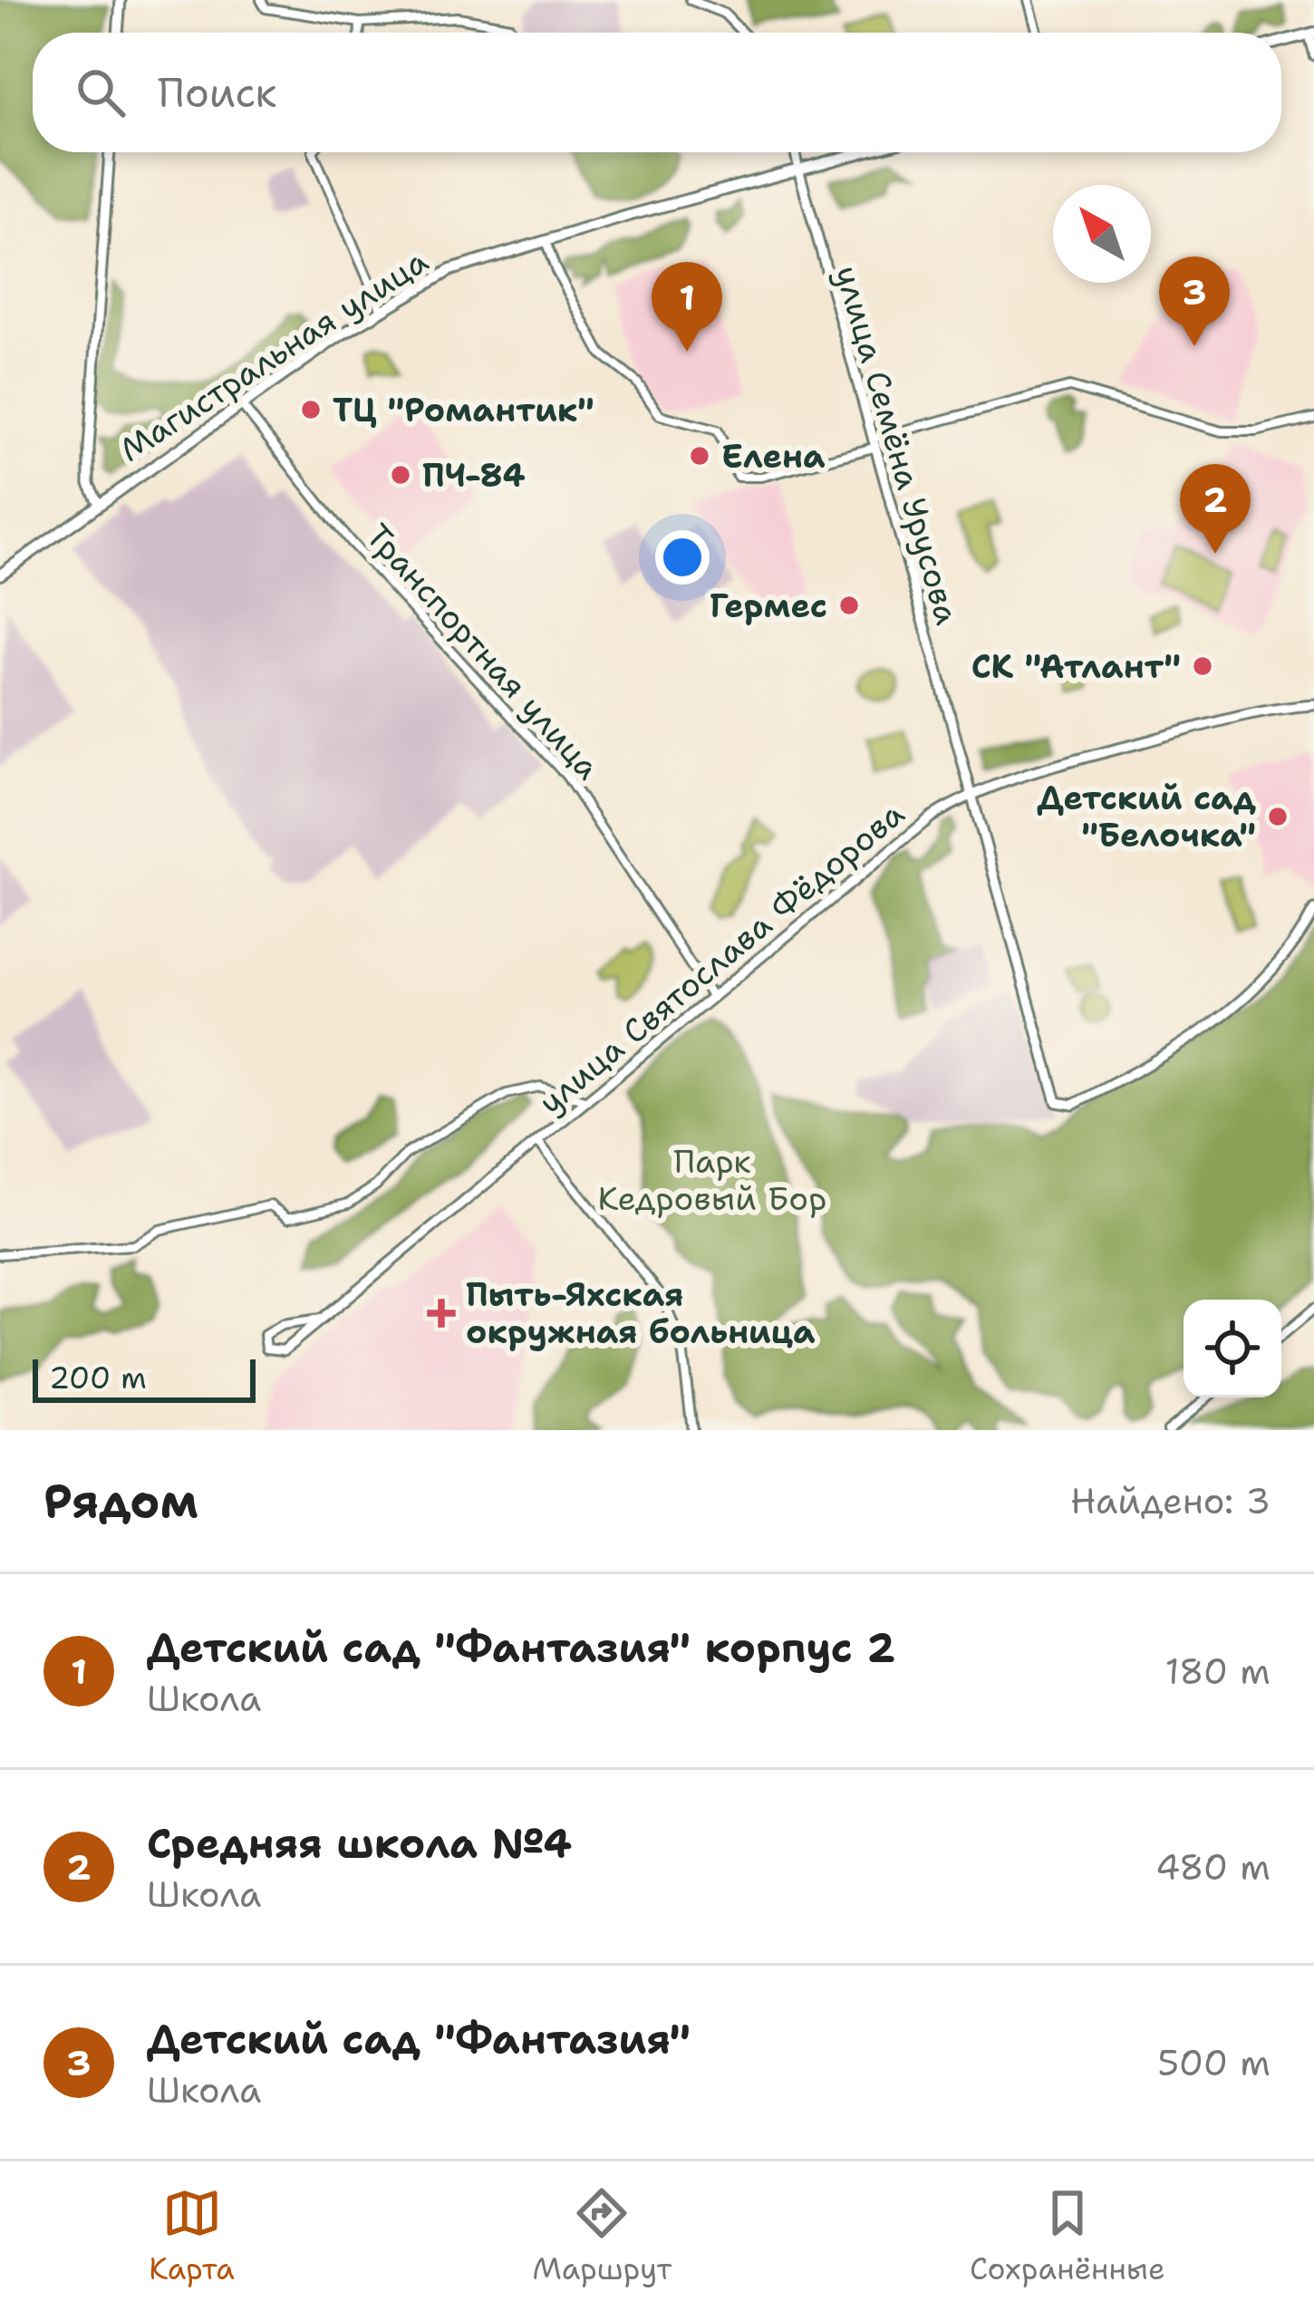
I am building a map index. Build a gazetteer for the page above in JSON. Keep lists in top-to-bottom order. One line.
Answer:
{"streets":{"main road":["Магистральная улица"],"street":["улица Семёна Урусова","Транспортная улица","улица Святослава Фёдорова"]},"crossings":[["Магистральная улица","улица Семёна Урусова"],["Магистральная улица","Транспортная улица"],["улица Семёна Урусова","улица Святослава Фёдорова"],["Транспортная улица","улица Святослава Фёдорова"]],"parks":["Парк Кедровый Бор"],"places":{"other":["ТЦ \"Романтик\"","Елена","ПЧ-84","Гермес","СК \"Атлант\"","Детский сад \"Белочка\""],"health":["Пыть-Яхская окружная больница"]},"scale_bar":"200 m","north":"top left","page":{"search":"Поиск","pins":["3","1","2"],"scale":"200 m","heading":["Рядом","Найдено: 3"],"list":[{"mark":"1","name":"Детский сад \"Фантазия\" корпус 2","note":"Школа","value":"180 m"},{"mark":"2","name":"Средняя школа №4","note":"Школа","value":"480 m"},{"mark":"3","name":"Детский сад \"Фантазия\"","note":"Школа","value":"500 m"}],"nav":["Карта","Маршрут","Сохранённые"]}}
